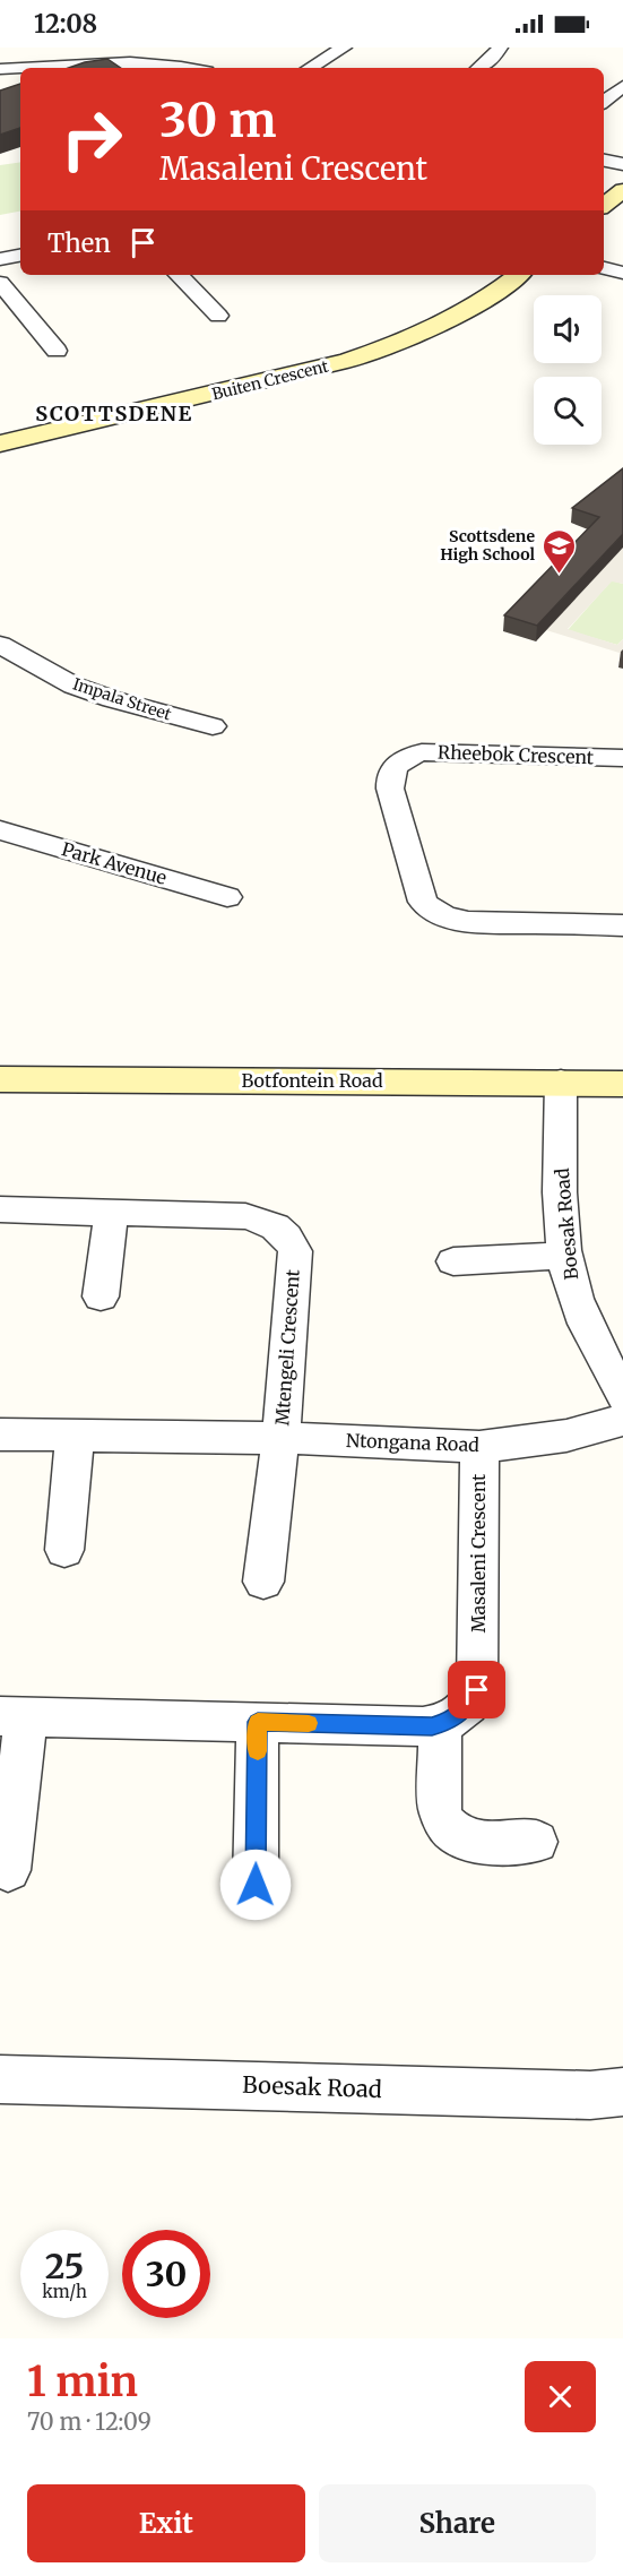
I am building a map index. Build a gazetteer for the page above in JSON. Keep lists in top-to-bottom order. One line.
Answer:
{"streets":{"street":["Buiten Crescent","Impala Street","Rheebok Crescent","Park Avenue","Botfontein Road","Boesak Road","Mtengeli Crescent","Ntongana Road","Masaleni Crescent"]},"crossings":[["Botfontein Road","Boesak Road"],["Mtengeli Crescent","Ntongana Road"],["Ntongana Road","Masaleni Crescent"]],"districts":["SCOTTSDENE"],"places":{"school or university":["Scottsdene High School"]},"page":{"status":"12:08","turn":["30 m","Masaleni Crescent"],"then":"Then","speed":"25 km/h","limit":"30","heading":["1 min","70 m · 12:09"],"buttons":["Exit","Share"]}}
